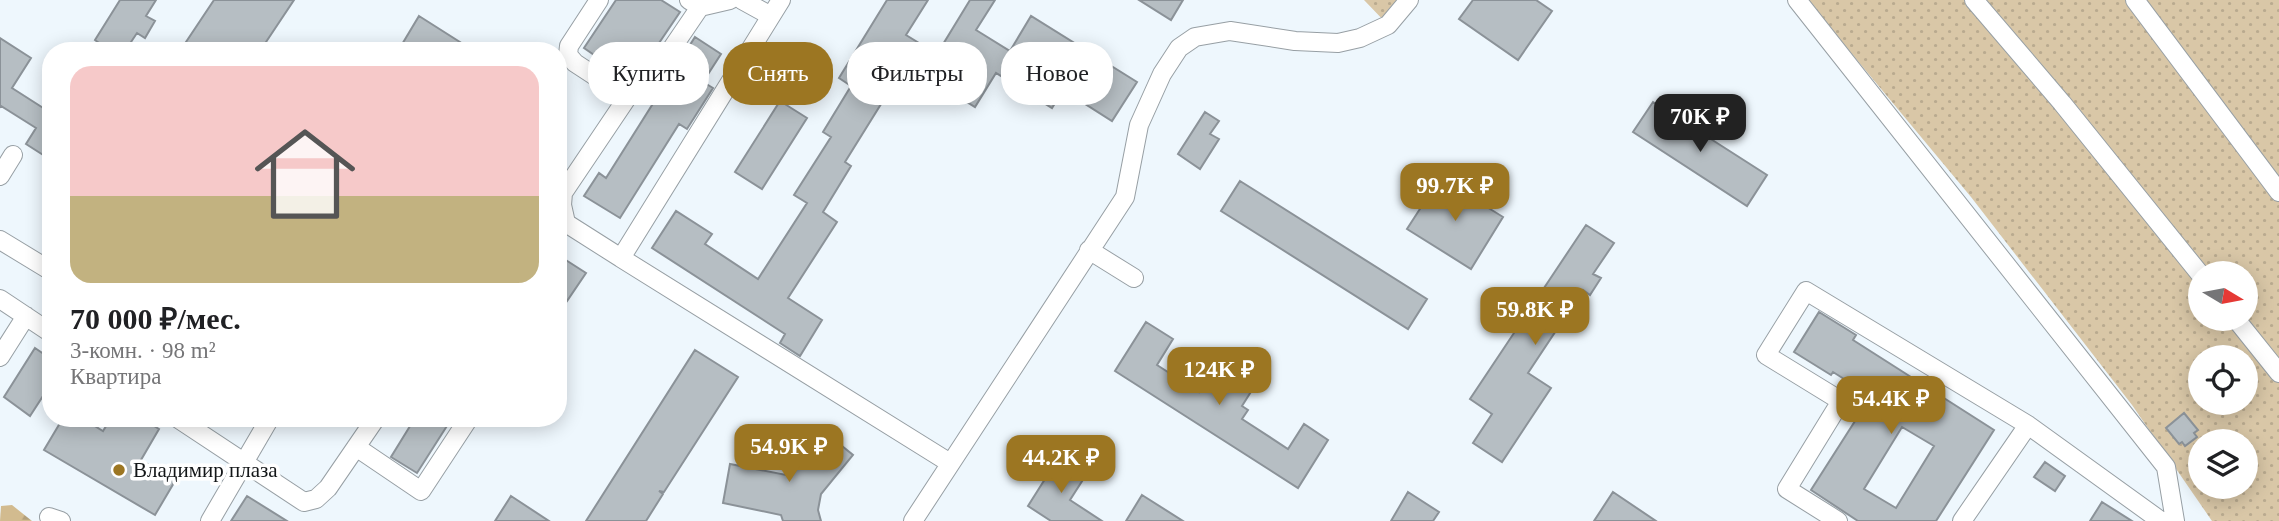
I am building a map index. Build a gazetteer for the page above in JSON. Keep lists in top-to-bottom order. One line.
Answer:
{"places":["Владимир плаза"],"north":"right","page":{"chip":["Купить","Снять","Фильтры","Новое"],"list":[{"name":"70 000 ₽/мес.","note":"3-комн. · 98 m² · Квартира"}],"price":["70K ₽","99.7K ₽","59.8K ₽","124K ₽","54.4K ₽","54.9K ₽","44.2K ₽"]}}
